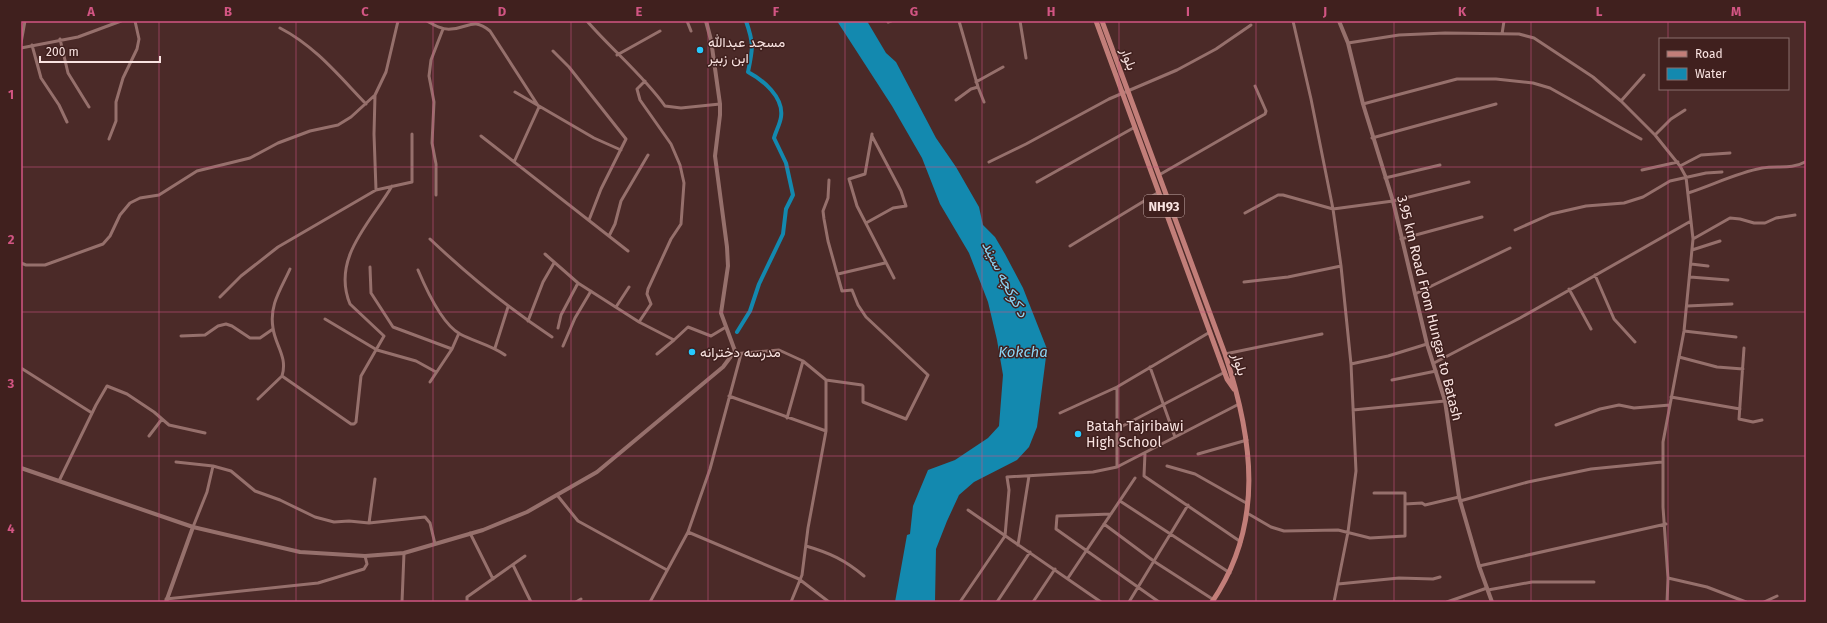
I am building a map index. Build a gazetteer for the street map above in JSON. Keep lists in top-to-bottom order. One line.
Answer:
{"streets":{"main road":["بلوار","NH93"],"street":["3.95 km Road From Hungar to Batash"]},"crossings":[["بلوار","NH93"]],"water":["د کوکچه سیند","Kokcha"],"places":["مسجد عبدالله ابن زبیر","مدرسه دخترانه","Batah Tajribawi High School"],"legend":["Road","Water"],"scale_bar":"200 m","grid":{"columns":["A","B","C","D","E","F","G","H","I","J","K","L","M"],"rows":["1","2","3","4"]}}
